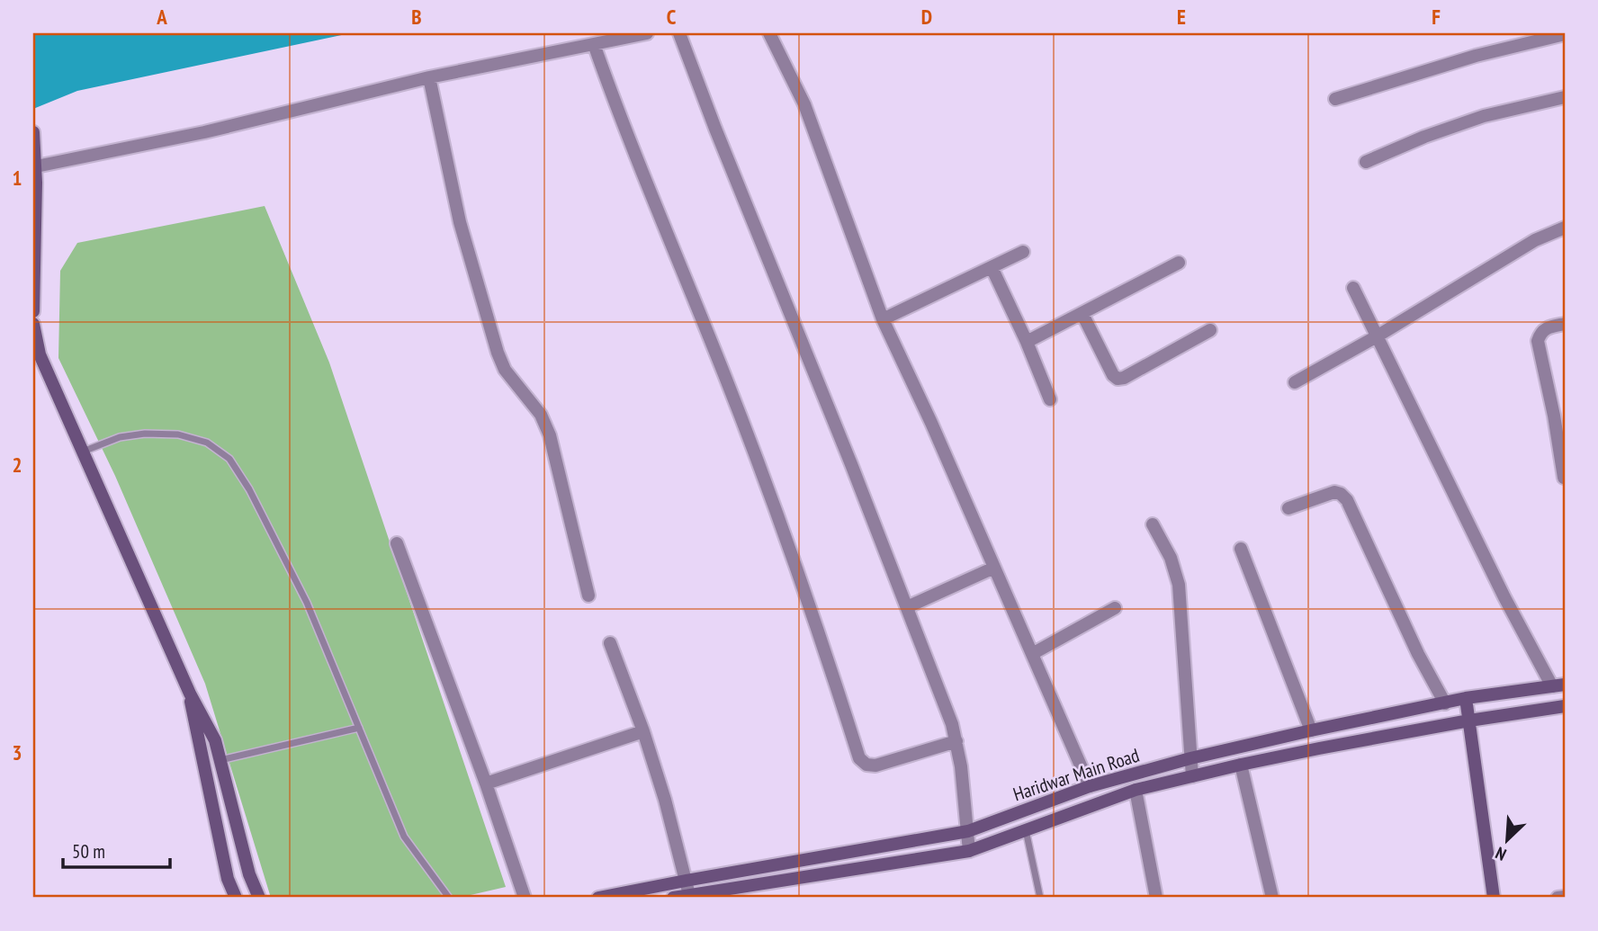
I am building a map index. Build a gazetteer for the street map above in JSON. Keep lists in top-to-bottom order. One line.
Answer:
{"streets":{"main road":["Haridwar Main Road"]},"scale_bar":"50 m","north":"bottom left","grid":{"columns":["A","B","C","D","E","F"],"rows":["1","2","3"]}}
